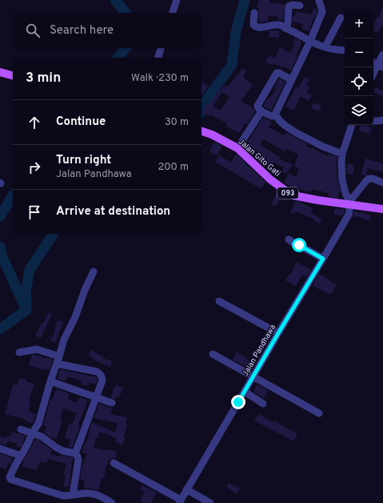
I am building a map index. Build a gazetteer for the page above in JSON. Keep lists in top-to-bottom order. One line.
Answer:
{"streets":{"main road":["Jalan Gito Gati","093"],"street":["Jalan Pandhawa"]},"crossings":[["Jalan Gito Gati","Jalan Pandhawa"]],"page":{"map_buttons":["+","−"],"search":"Search here","heading":["3 min","Walk · 230 m"],"list":[["Continue","30 m"],["Turn right","Jalan Pandhawa","200 m"],"Arrive at destination"]}}
